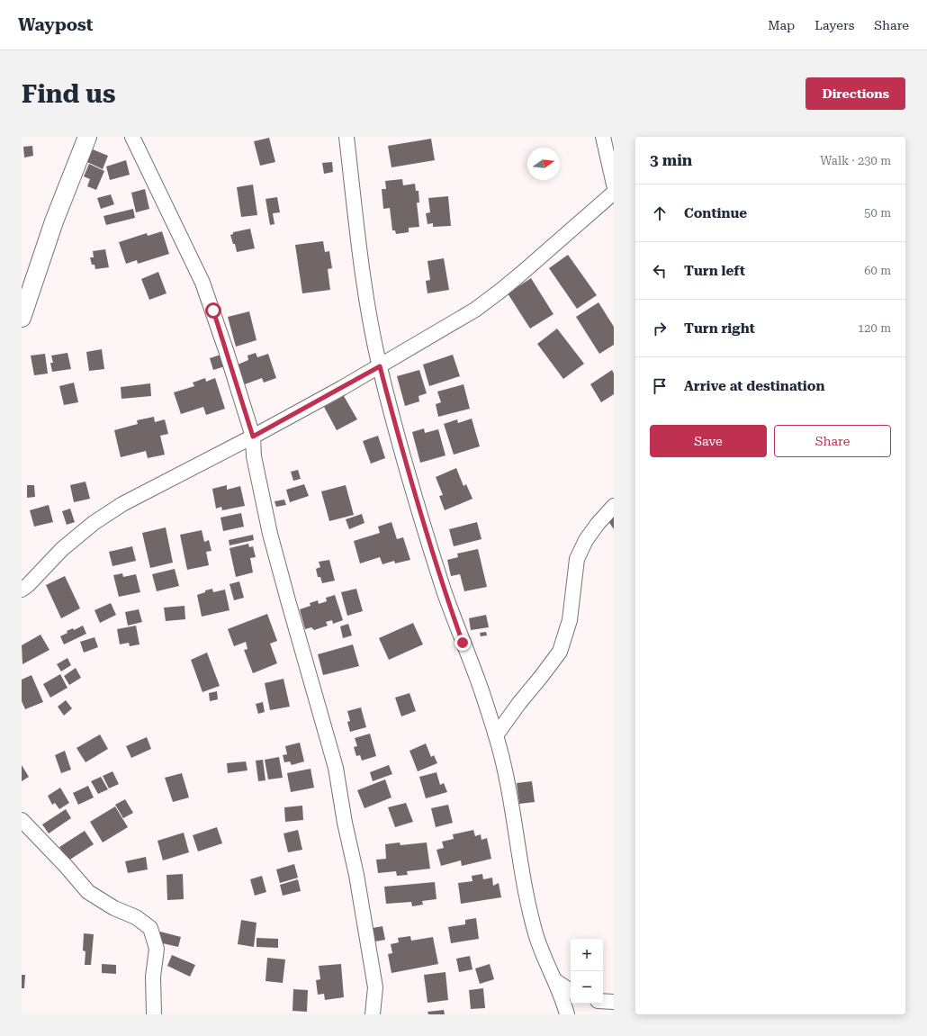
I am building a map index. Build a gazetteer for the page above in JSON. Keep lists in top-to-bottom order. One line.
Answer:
{"north":"right","page":{"header":"Waypost","nav":["Map","Layers","Share"],"buttons":["Directions",["Save","Share"]],"title":"Find us","heading":["3 min","Walk · 230 m"],"list":[["Continue","50 m"],["Turn left","60 m"],["Turn right","120 m"],"Arrive at destination"],"map_buttons":["+","−"]}}
